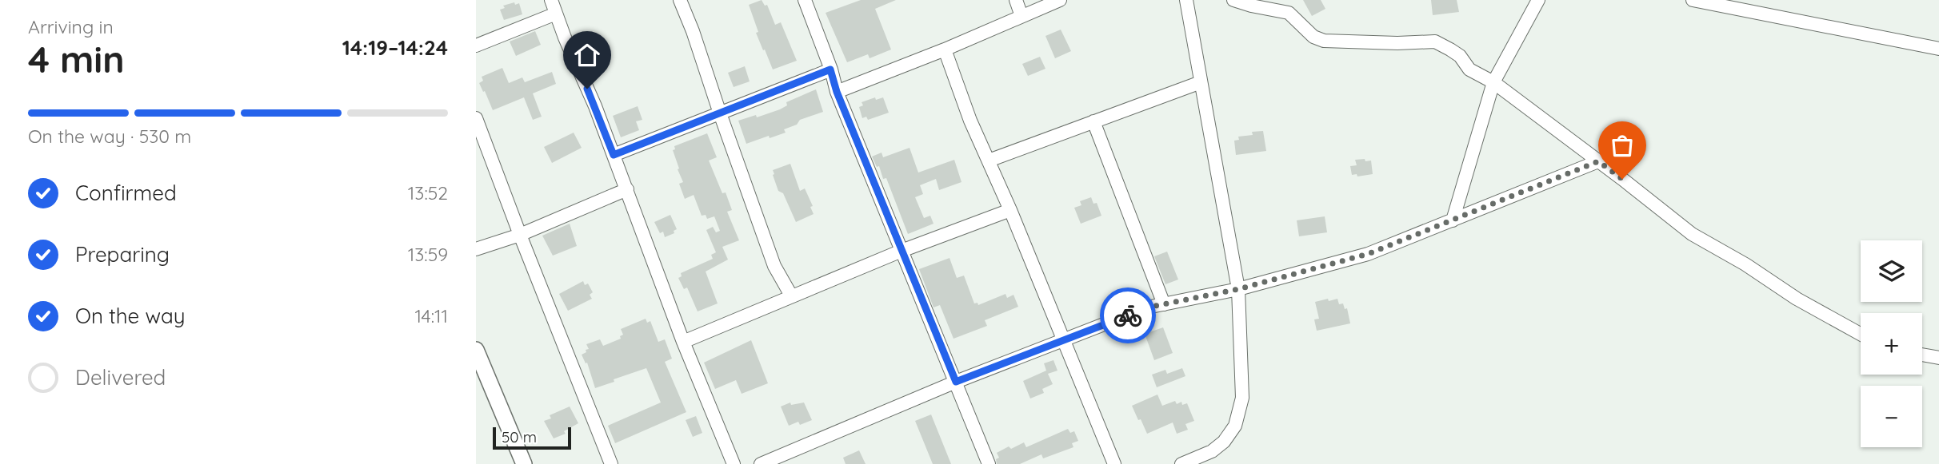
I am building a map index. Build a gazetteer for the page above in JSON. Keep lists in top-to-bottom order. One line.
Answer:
{"scale_bar":"50 m","page":{"heading":["4 min","Arriving in","14:19–14:24"],"bar":"On the way · 530 m","list":[["Confirmed","13:52"],["Preparing","13:59"],["On the way","14:11"],"Delivered"],"map_buttons":["+","−"],"scale":"50 m"}}
